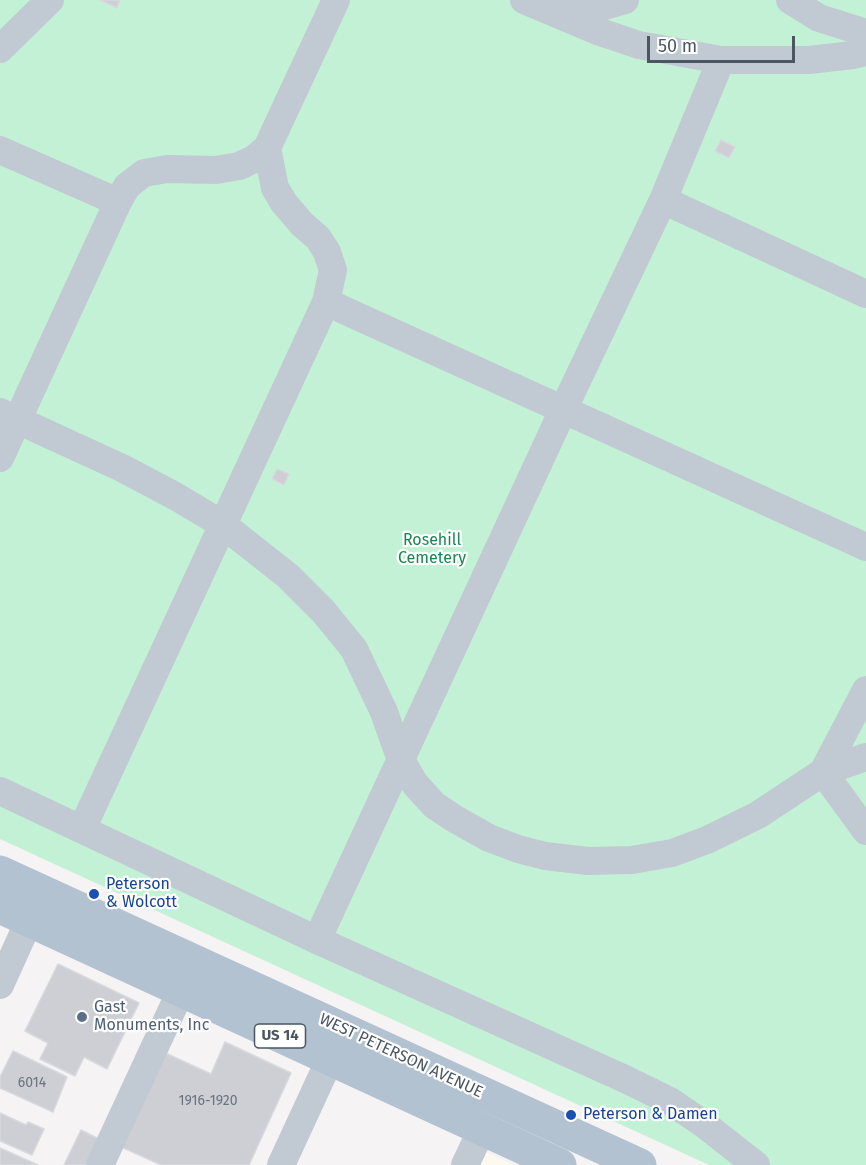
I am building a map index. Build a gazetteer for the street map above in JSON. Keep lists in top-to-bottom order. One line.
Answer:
{"streets":{"main road":["US 14","WEST PETERSON AVENUE"]},"parks":["Rosehill Cemetery"],"places":["Peterson & Wolcott","Gast Monuments, Inc","Peterson & Damen"],"house_numbers":["6014","1916-1920"],"scale_bar":"50 m"}
